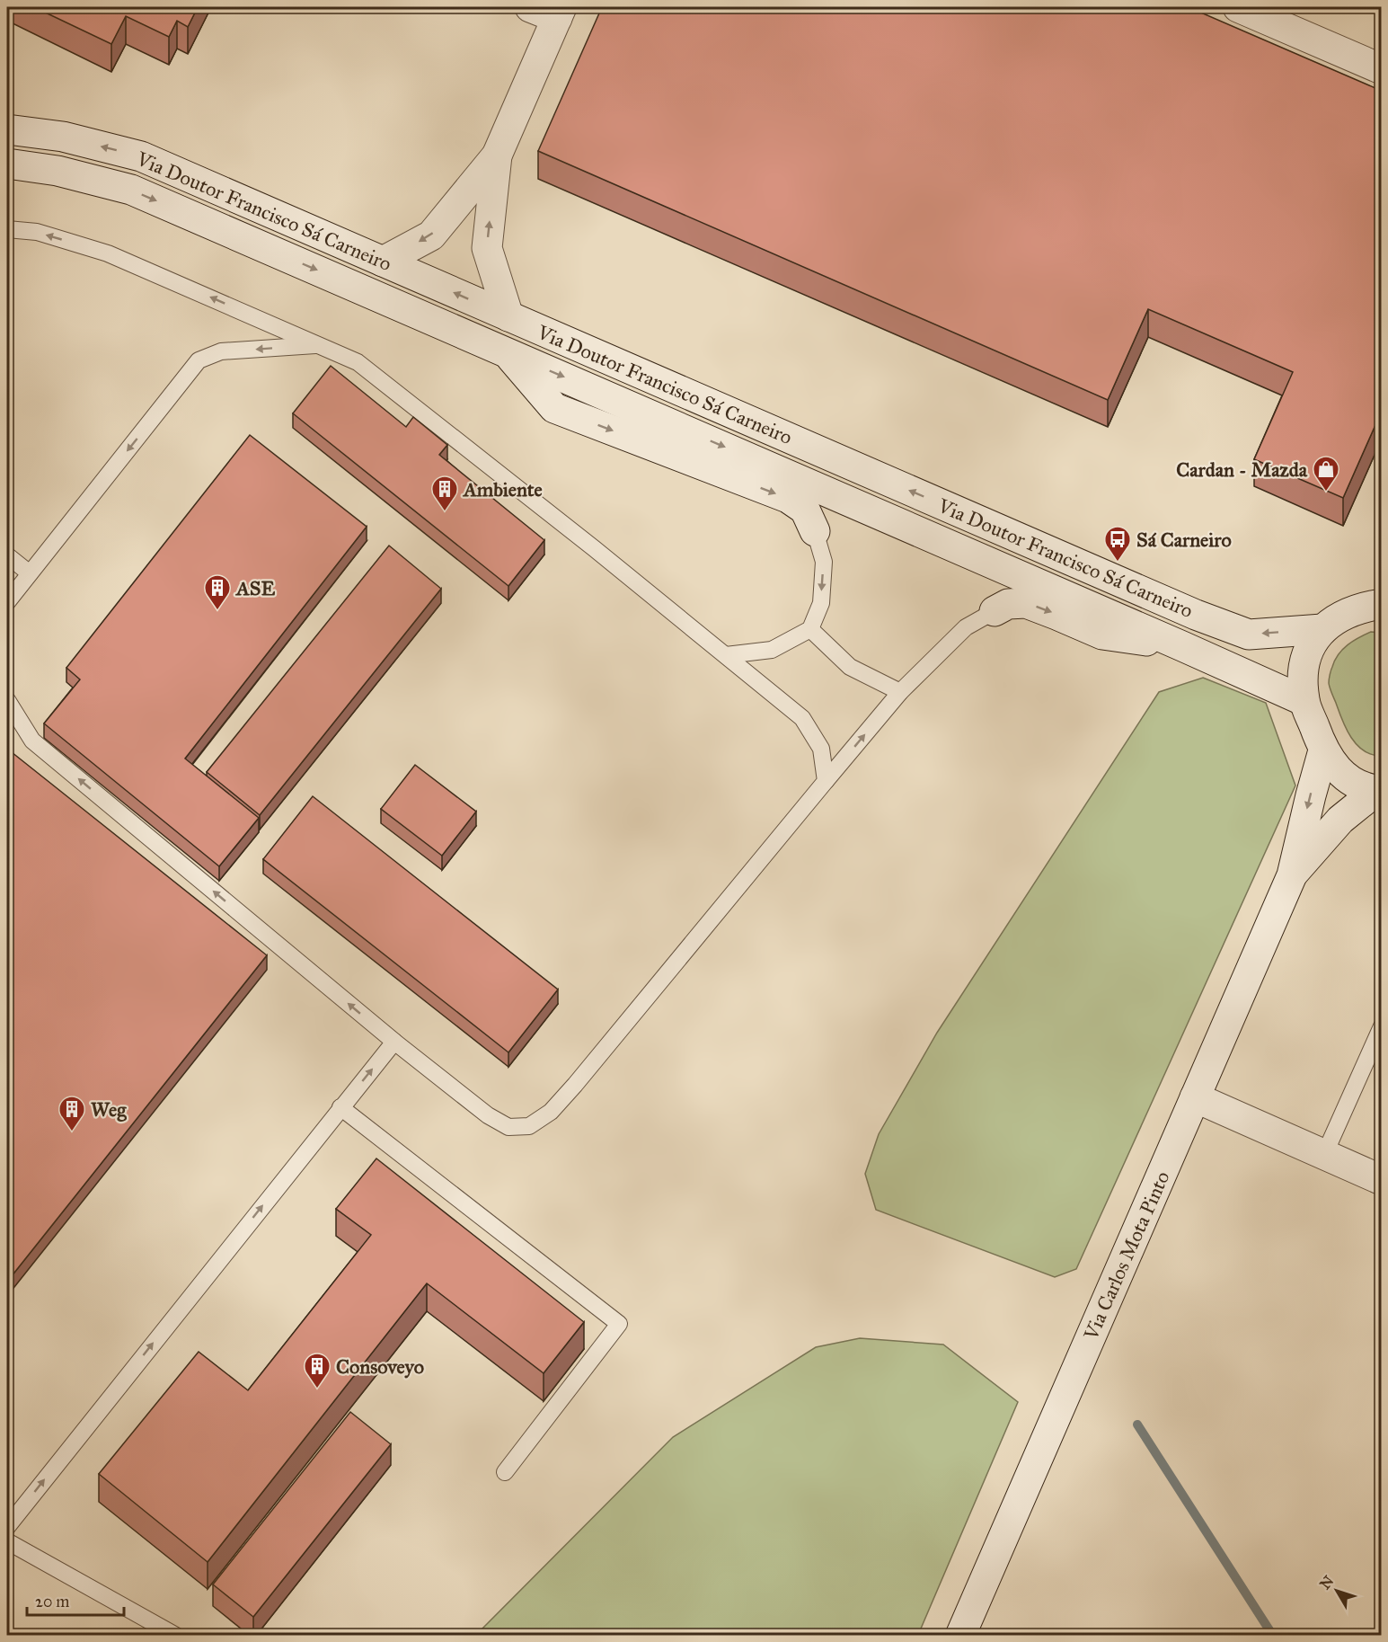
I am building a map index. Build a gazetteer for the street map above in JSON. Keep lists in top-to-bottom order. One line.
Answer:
{"streets":{"main road":["Via Doutor Francisco Sá Carneiro","Via Carlos Mota Pinto"]},"places":{"shop":["Cardan - Mazda"],"building":["Ambiente","ASE","Weg","Consoveyo"],"bus stop":["Sá Carneiro"]},"scale_bar":"20 m","north":"top left"}
